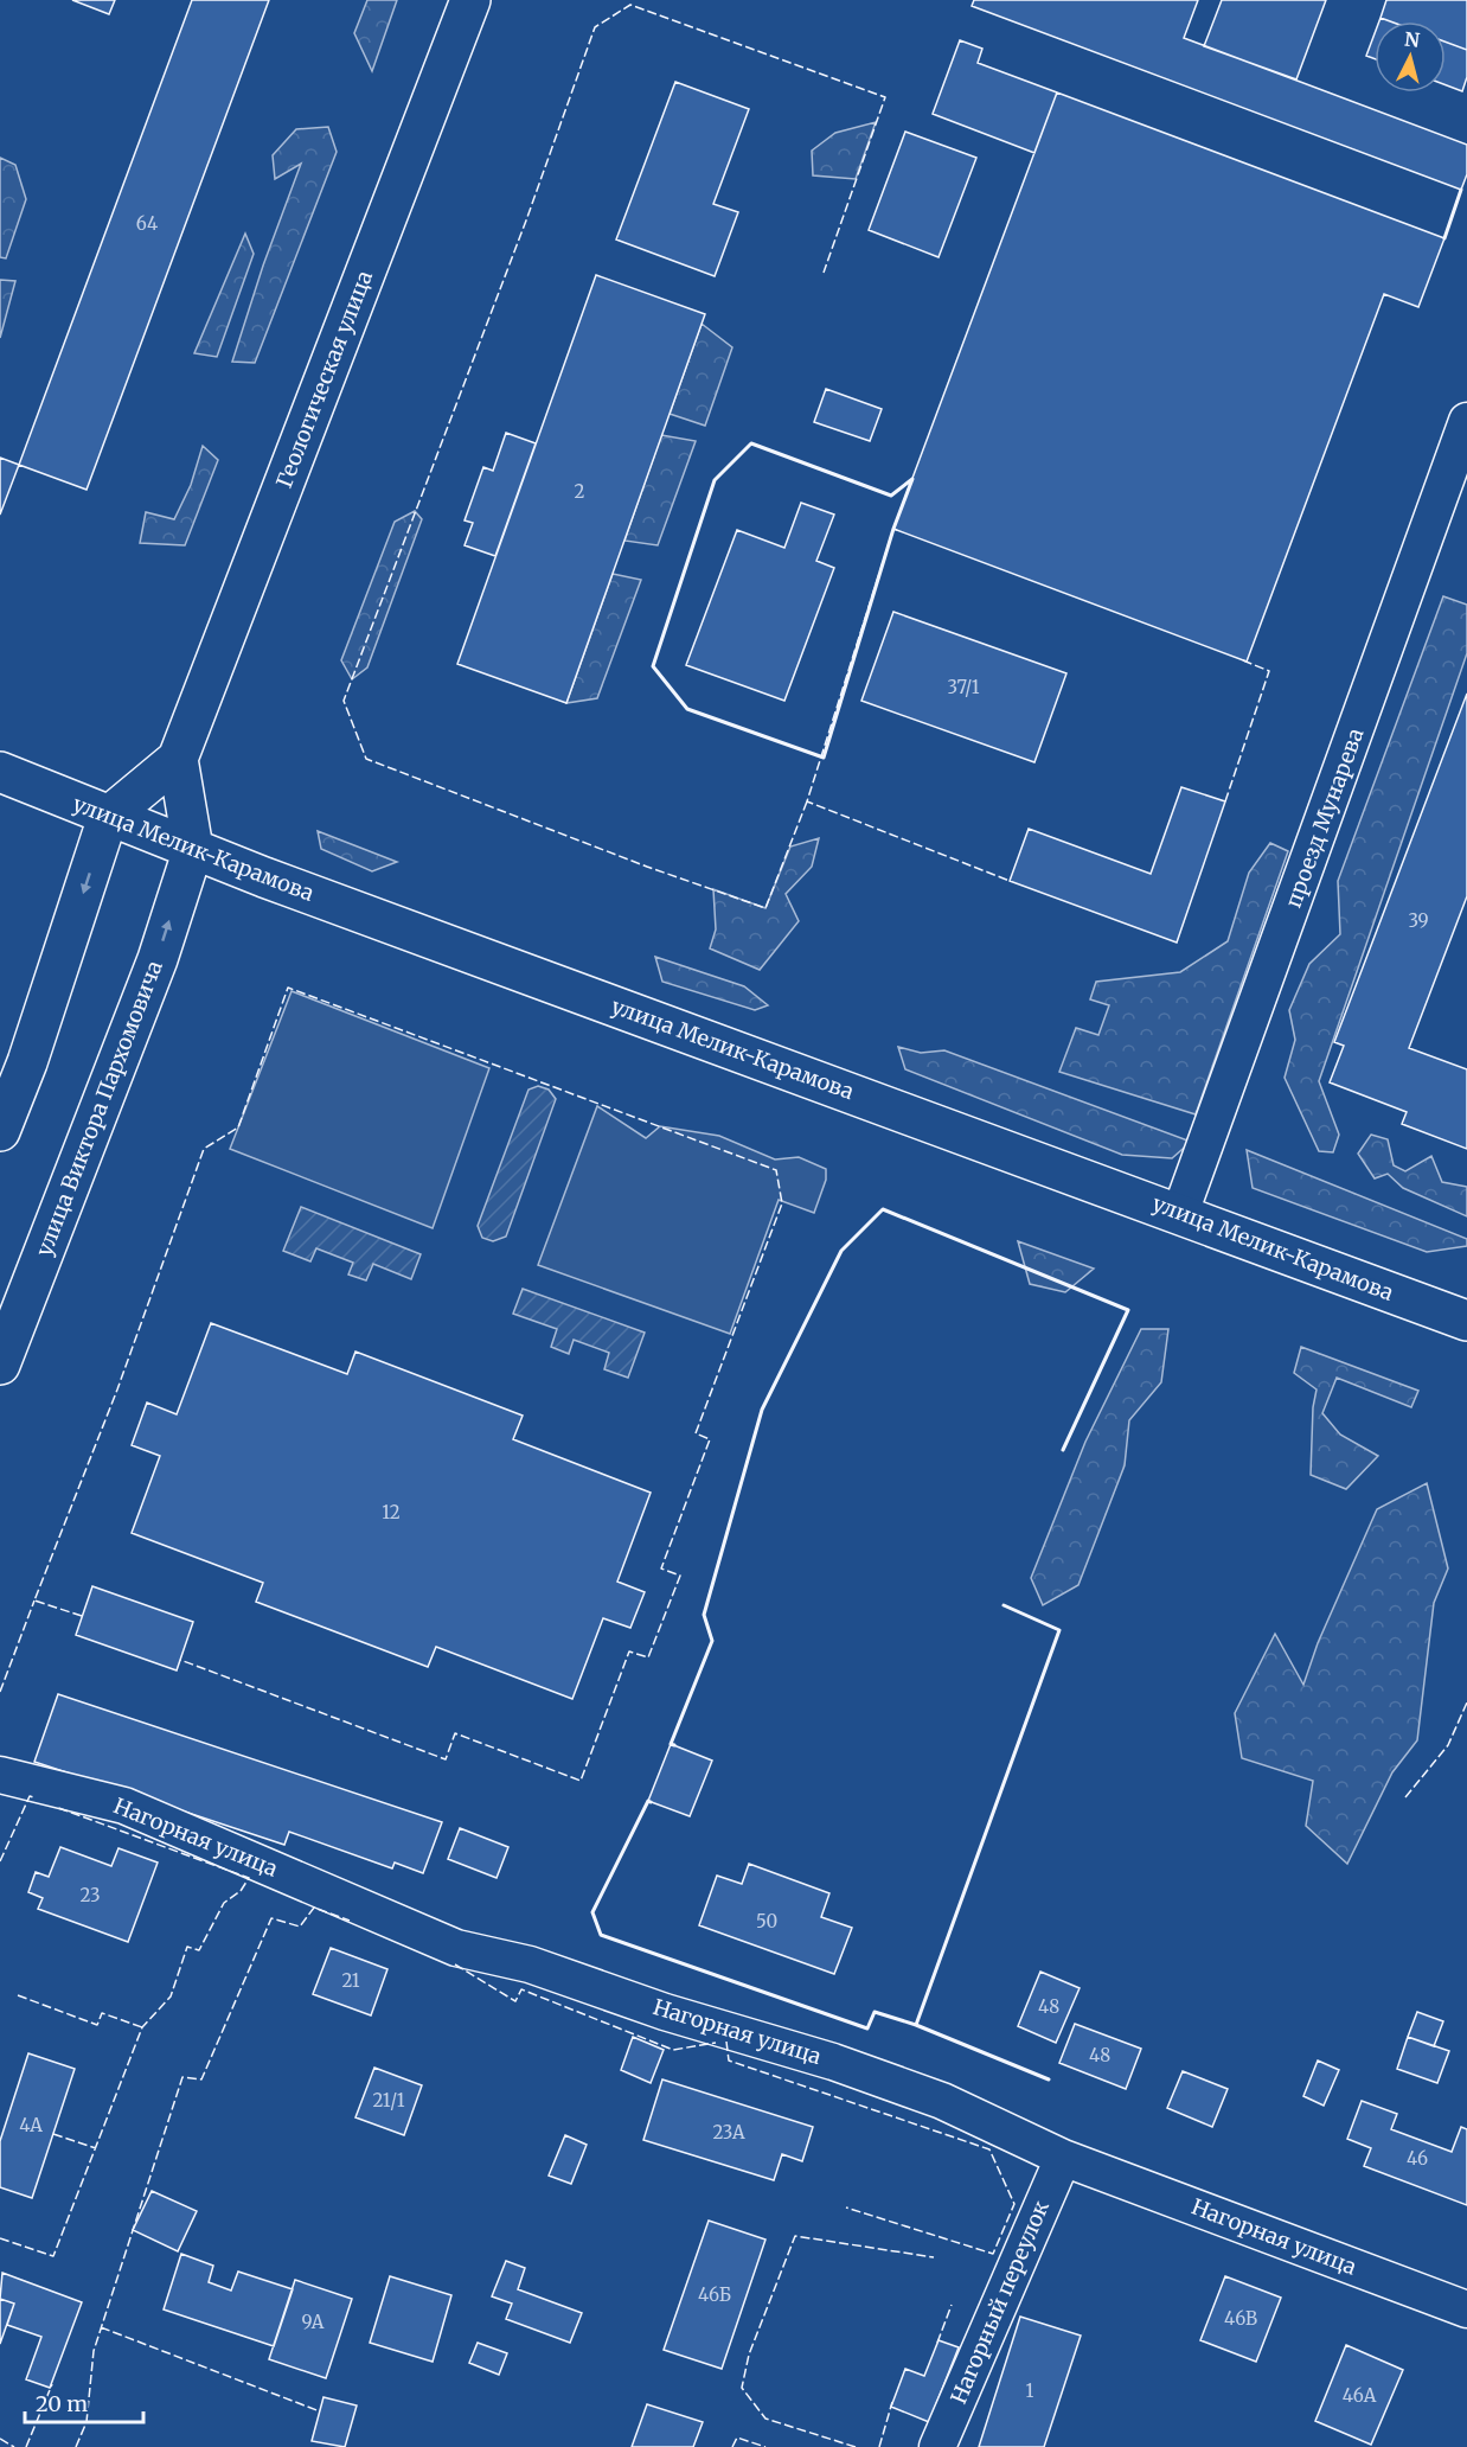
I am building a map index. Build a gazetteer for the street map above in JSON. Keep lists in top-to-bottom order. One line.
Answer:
{"streets":{"main road":["Геологическая улица","улица Мелик-Карамова","улица Виктора Пархомовича"],"street":["проезд Мунарева","Нагорная улица","Нагорный переулок"]},"crossings":[["Геологическая улица","улица Мелик-Карамова"],["проезд Мунарева","улица Мелик-Карамова"],["улица Мелик-Карамова","улица Виктора Пархомовича"],["Нагорная улица","Нагорный переулок"]],"house_numbers":["64","2","37/1","39","12","23","50","21","48","48","21/1","4А","23А","46","46Б","46В","9А","1","46А"],"scale_bar":"20 m","north":"top"}
